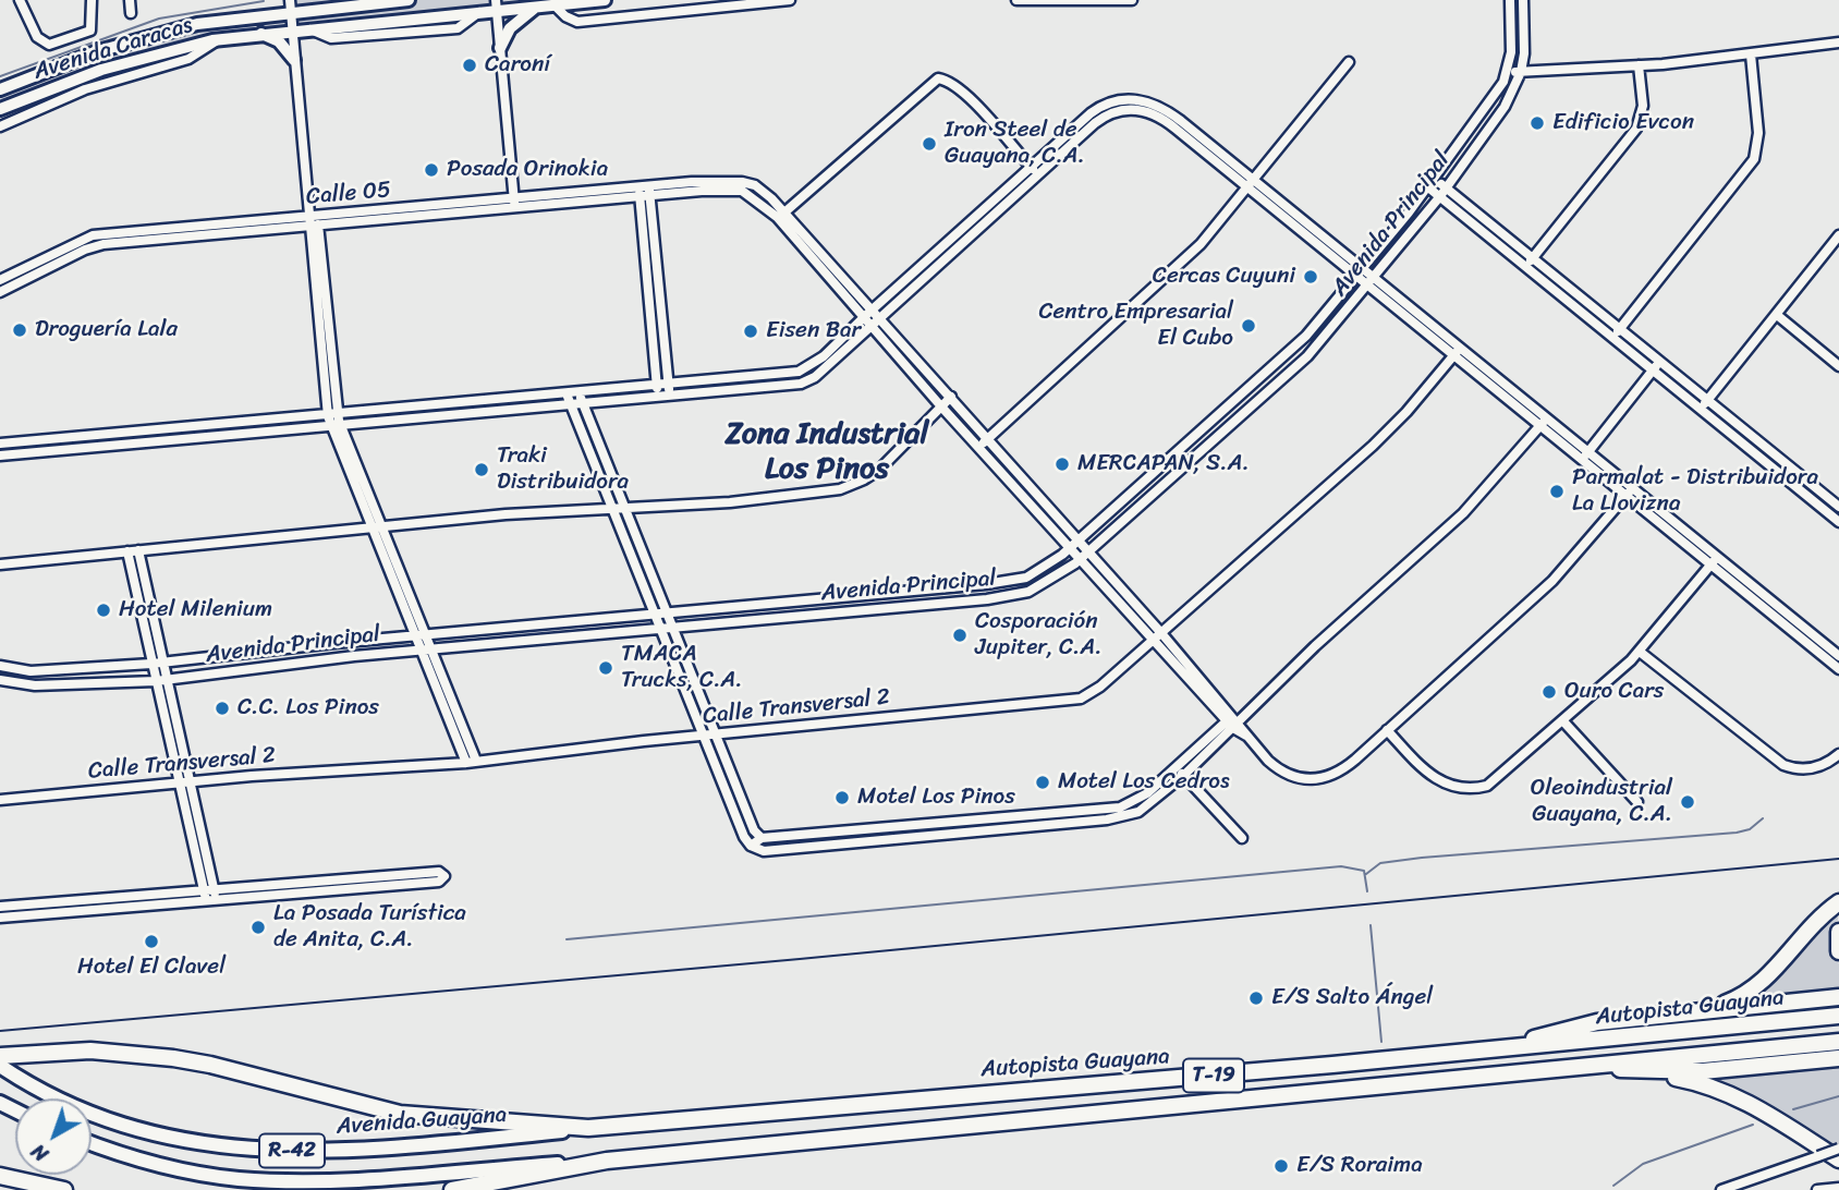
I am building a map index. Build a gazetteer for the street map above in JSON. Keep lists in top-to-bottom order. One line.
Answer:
{"streets":{"highway":["Autopista Guayana","T-19"],"main road":["Avenida Guayana","R-42"],"street":["Avenida Caracas","Calle 05","Avenida Principal","Calle Transversal 2"]},"crossings":[["Autopista Guayana","Avenida Guayana"],["Autopista Guayana","R-42"]],"districts":["Zona Industrial Los Pinos"],"places":["Caroní","Edificio Evcon","Iron Steel de Guayana, C.A.","Posada Orinokia","Cercas Cuyuni","Centro Empresarial El Cubo","Droguería Lala","Eisen Bar","MERCAPAN, S.A.","Traki Distribuidora","Parmalat - Distribuidora La Llovizna","Hotel Milenium","Cosporación Jupiter, C.A.","TMACA Trucks, C.A.","Ouro Cars","C.C. Los Pinos","Motel Los Cedros","Motel Los Pinos","Oleoindustrial Guayana, C.A.","La Posada Turística de Anita, C.A.","Hotel El Clavel","E/S Salto Ángel","E/S Roraima"],"north":"bottom left"}
